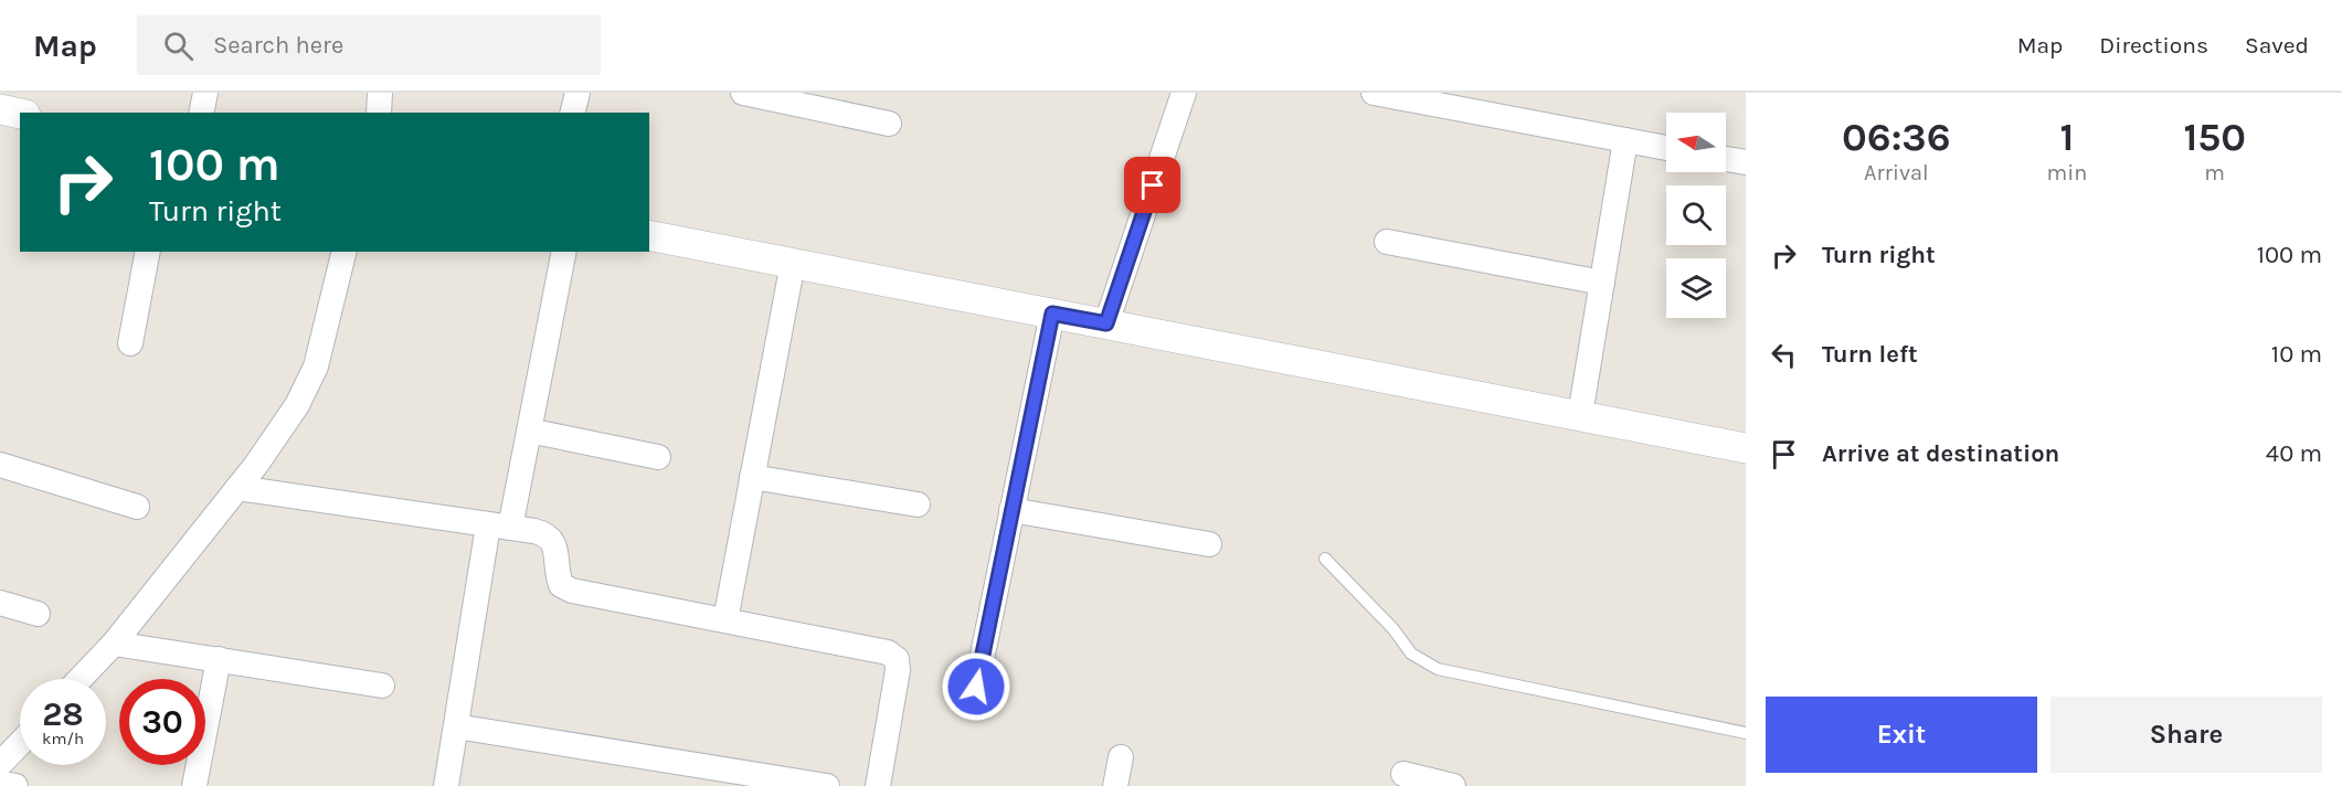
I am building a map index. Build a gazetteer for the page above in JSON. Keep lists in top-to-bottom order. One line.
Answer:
{"north":"left","page":{"header":"Map","search":"Search here","nav":["Map","Directions","Saved"],"eta":["06:36","Arrival","1","min","150","m"],"turn":["100 m","Turn right"],"list":[{"name":"Turn right","value":"100 m"},{"name":"Turn left","value":"10 m"},{"name":"Arrive at destination","value":"40 m"}],"speed":"28 km/h","limit":"30","buttons":["Exit","Share"]}}
